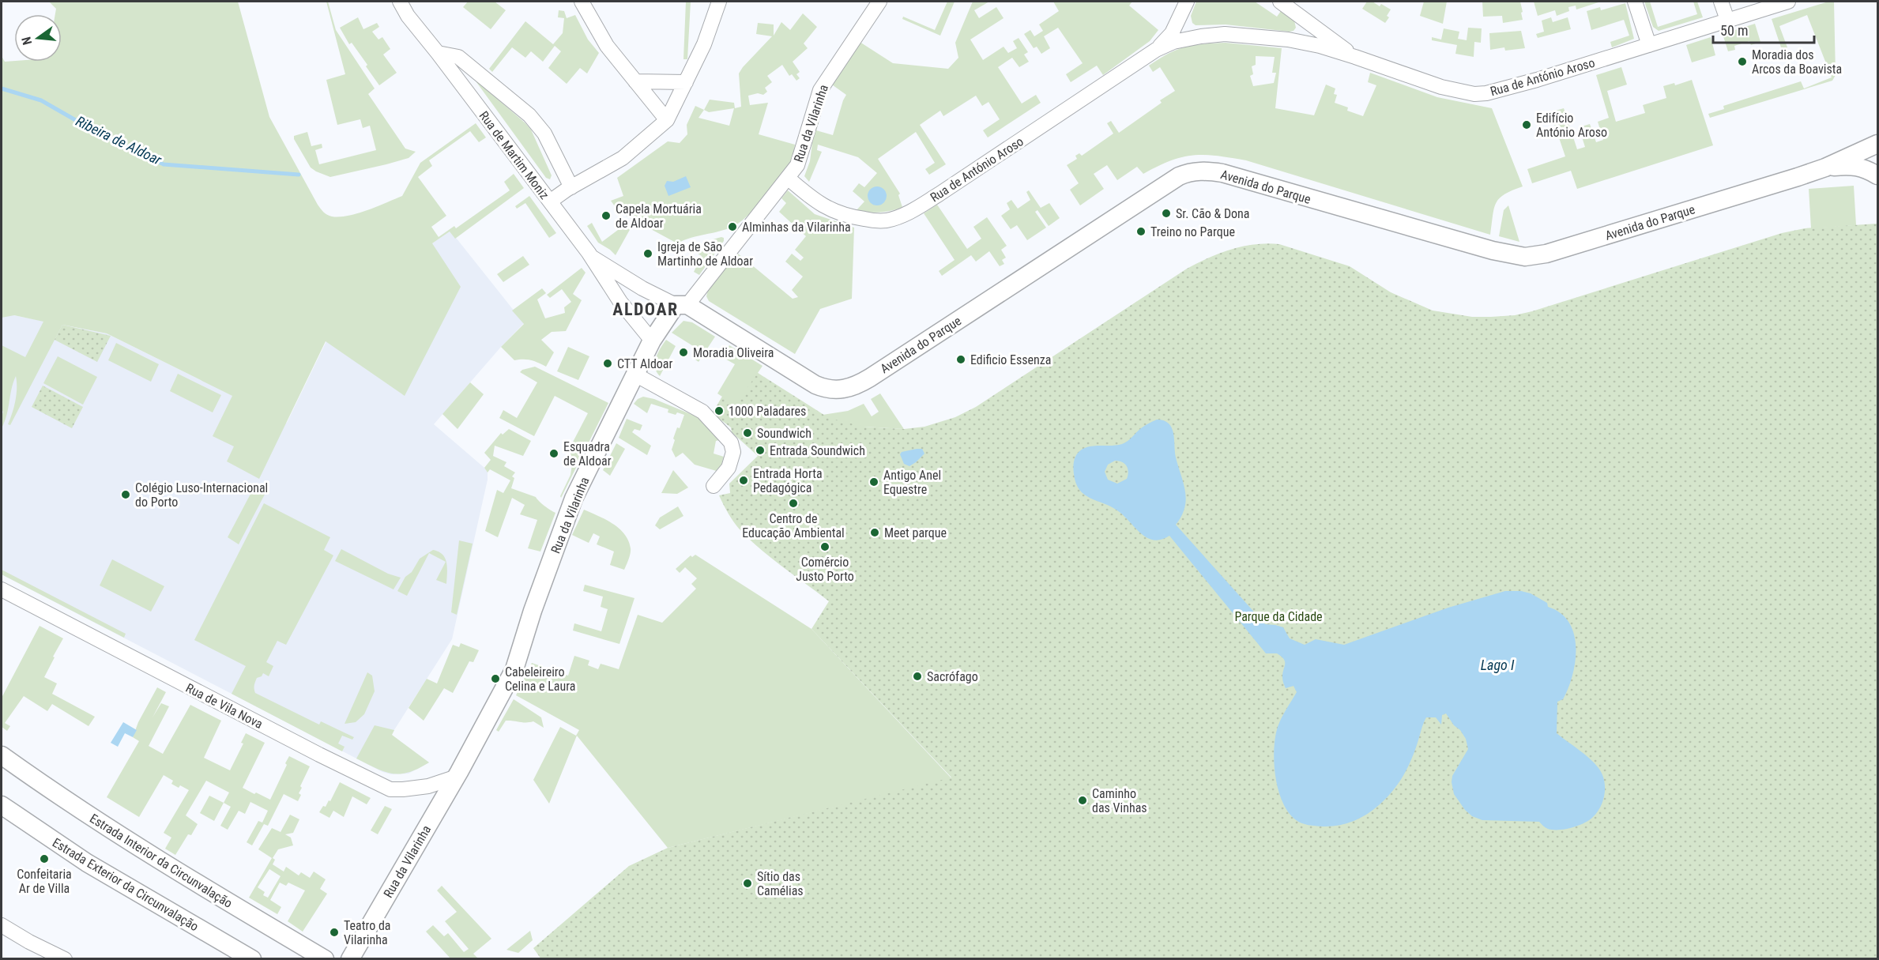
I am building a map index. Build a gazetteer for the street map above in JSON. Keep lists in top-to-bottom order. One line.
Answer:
{"streets":{"main road":["Rua da Vilarinha","Avenida do Parque","Estrada Interior da Circunvalação","Estrada Exterior da Circunvalação"],"street":["Rua de António Aroso","Rua de Martim Moniz","Rua de Vila Nova"]},"crossings":[["Rua de António Aroso","Rua da Vilarinha"],["Rua da Vilarinha","Rua de Martim Moniz"],["Rua da Vilarinha","Avenida do Parque"],["Rua da Vilarinha","Rua de Vila Nova"]],"districts":["ALDOAR"],"water":["Ribeira de Aldoar","Lago I"],"parks":["Parque da Cidade"],"places":["Moradia dos Arcos da Boavista","Edifício António Aroso","Sr. Cão & Dona","Capela Mortuária de Aldoar","Alminhas da Vilarinha","Treino no Parque","Igreja de São Martinho de Aldoar","Moradia Oliveira","Edificio Essenza","CTT Aldoar","1000 Paladares","Soundwich","Entrada Soundwich","Esquadra de Aldoar","Entrada Horta Pedagógica","Antigo Anel Equestre","Colégio Luso-Internacional do Porto","Centro de Educação Ambiental","Meet parque","Comércio Justo Porto","Sacrófago","Cabeleireiro Celina e Laura","Caminho das Vinhas","Confeitaria Ar de Villa","Sítio das Camélias","Teatro da Vilarinha"],"scale_bar":"50 m","north":"left"}
